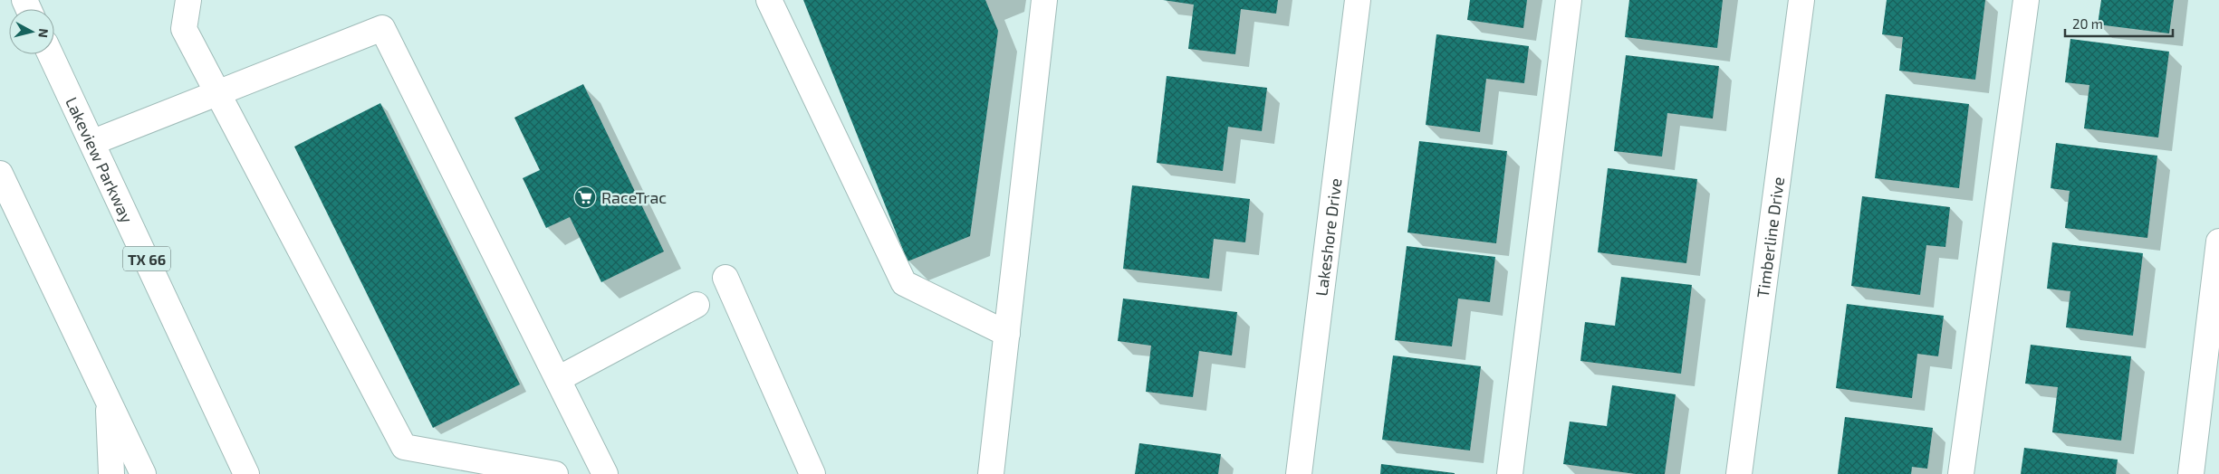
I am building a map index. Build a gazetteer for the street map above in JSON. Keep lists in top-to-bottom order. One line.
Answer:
{"streets":{"street":["Lakeview Parkway","Lakeshore Drive","Timberline Drive","TX 66"]},"places":{"supermarket":["RaceTrac"]},"scale_bar":"20 m","north":"right"}
